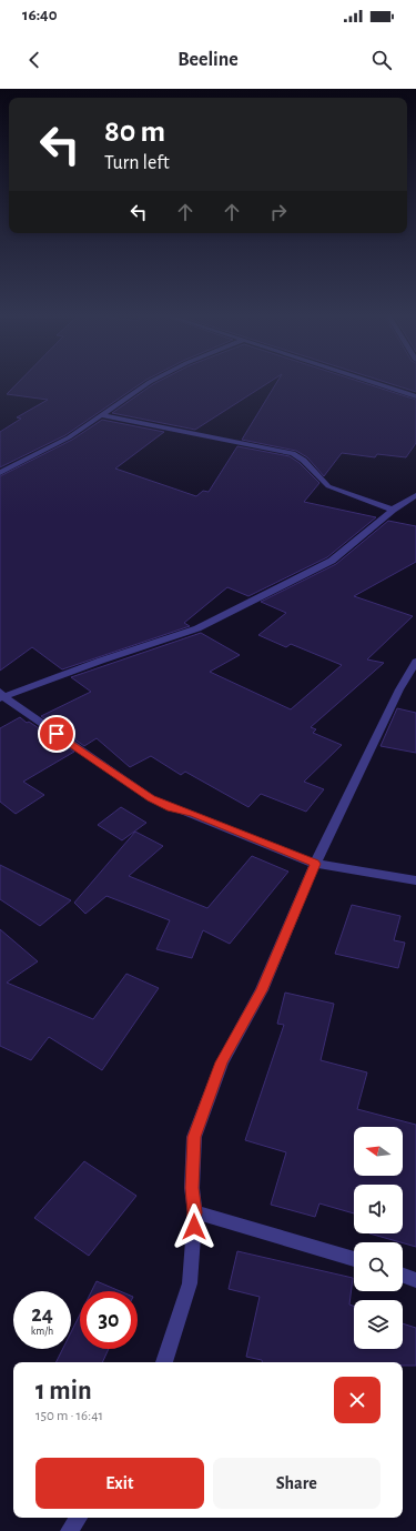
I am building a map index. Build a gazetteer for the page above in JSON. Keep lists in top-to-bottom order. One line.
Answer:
{"north":"left","page":{"status":"16:40","header":"Beeline","turn":["80 m","Turn left"],"speed":"24 km/h","limit":"30","heading":["1 min","150 m · 16:41"],"buttons":["Exit","Share"]}}
